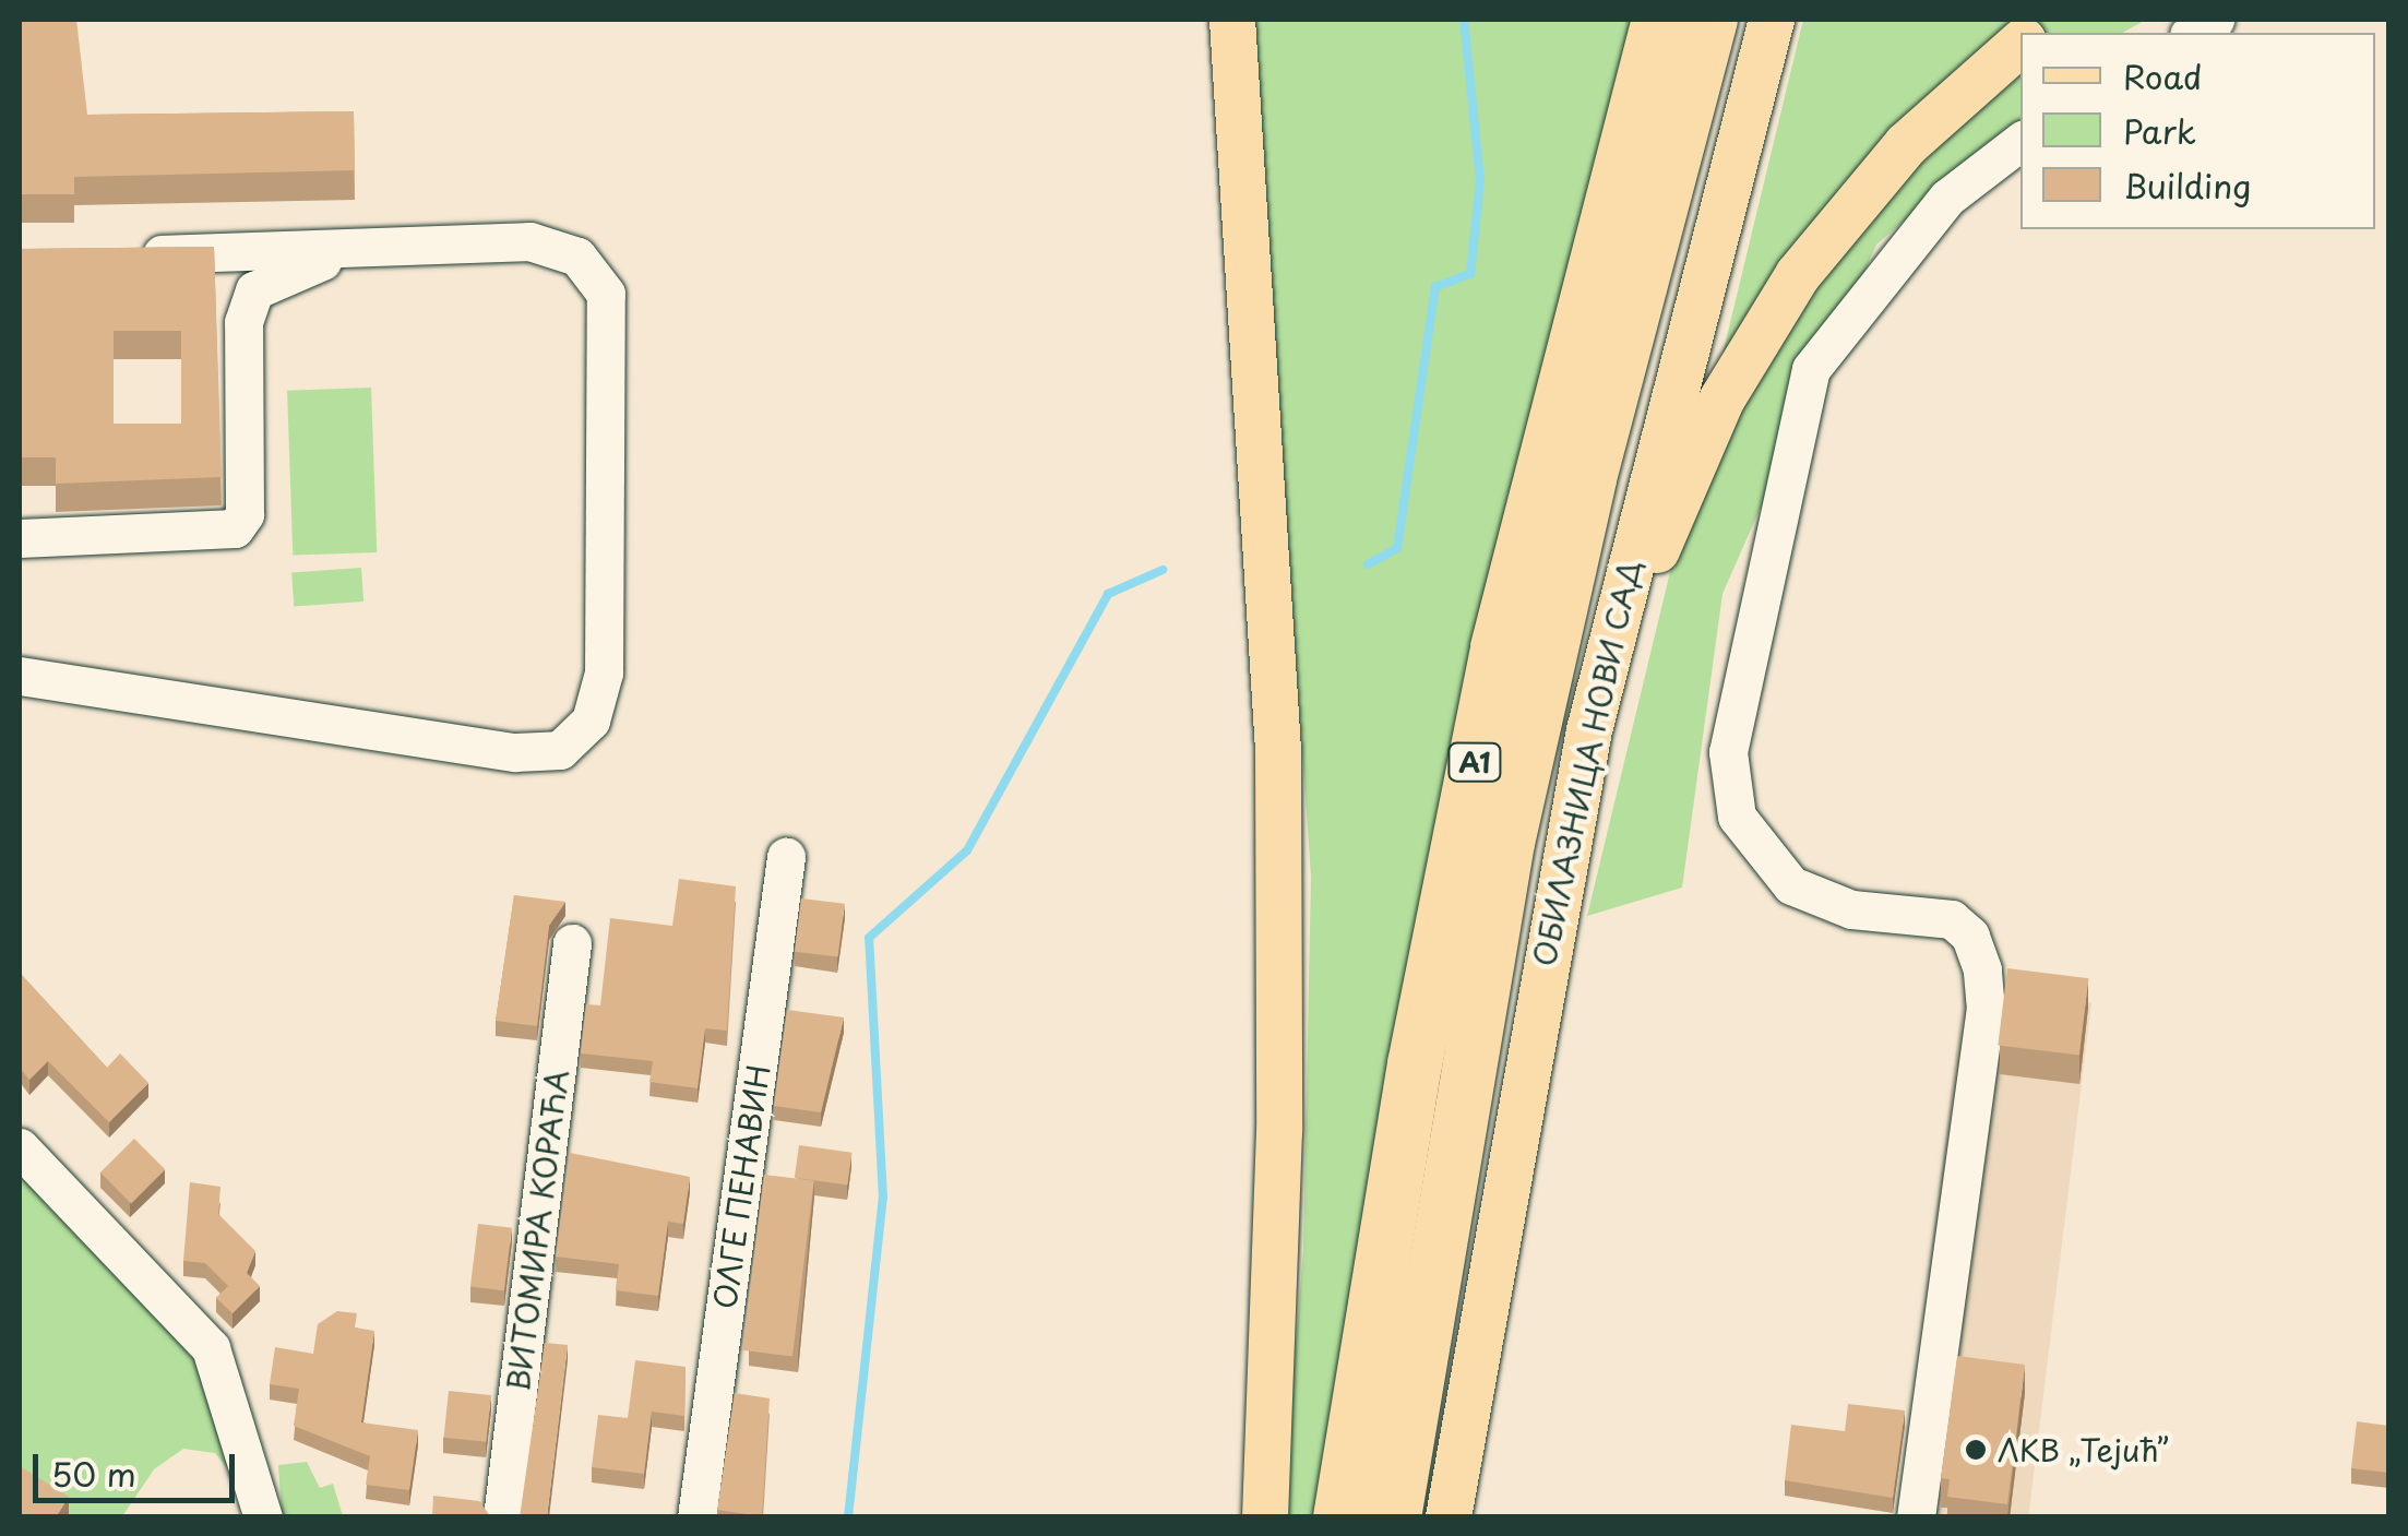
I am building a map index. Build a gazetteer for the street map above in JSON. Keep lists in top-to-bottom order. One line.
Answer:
{"streets":{"highway":["A1"],"main road":["ОБИЛАЗНИЦА НОВИ САД"],"street":["ОЛГЕ ПЕНАВИН","ВИТОМИРА КОРАЋА"]},"places":["ЛКВ „Тејић”"],"legend":["Road","Park","Building"],"scale_bar":"50 m"}
